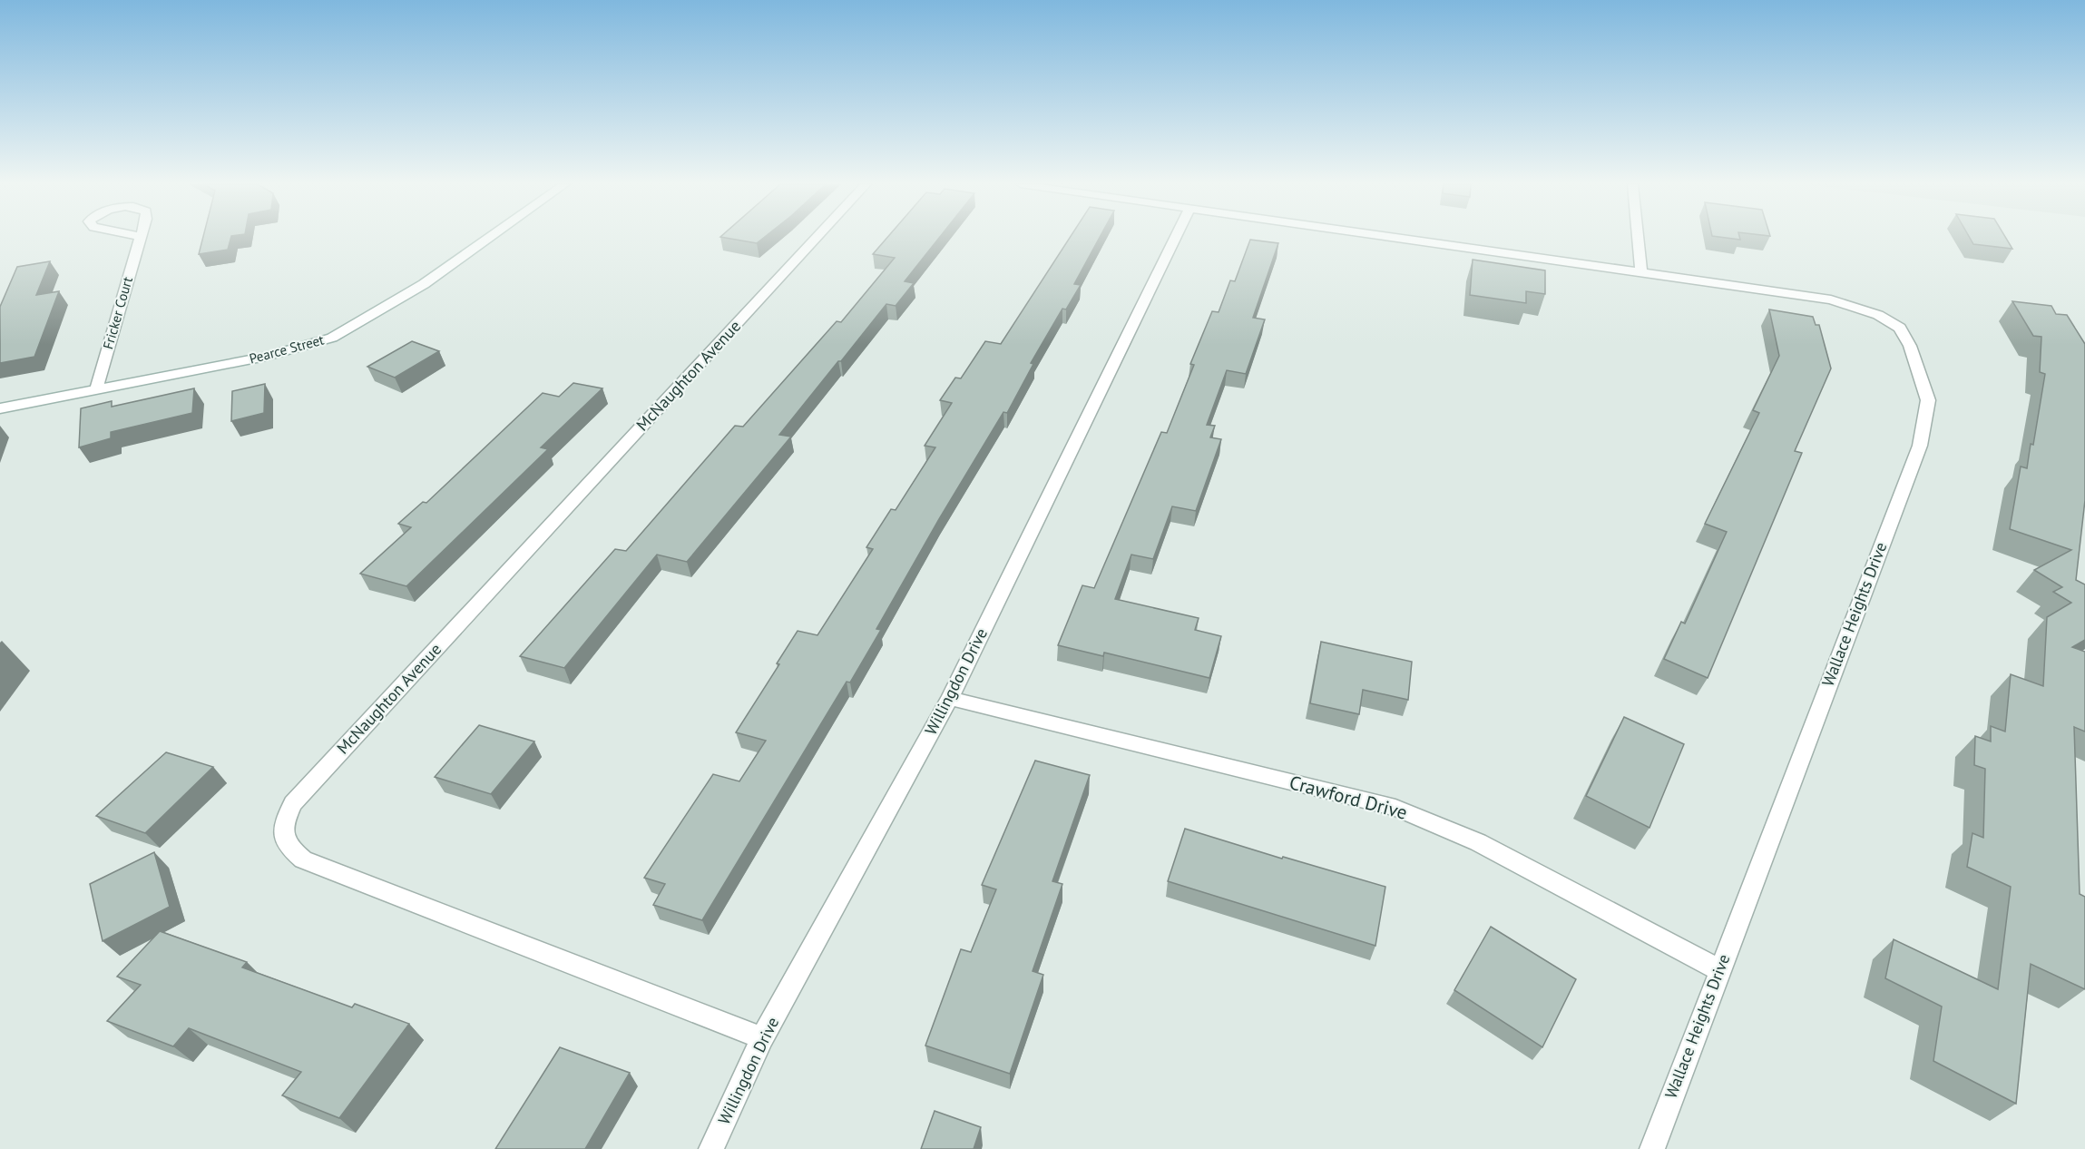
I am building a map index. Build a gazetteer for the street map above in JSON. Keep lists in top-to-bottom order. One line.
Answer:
{"streets":{"street":["Fricker Court","Pearce Street","McNaughton Avenue","Wallace Heights Drive","Willingdon Drive","Crawford Drive"]},"crossings":[["Fricker Court","Pearce Street"],["McNaughton Avenue","Willingdon Drive"],["Wallace Heights Drive","Crawford Drive"],["Willingdon Drive","Crawford Drive"]]}
